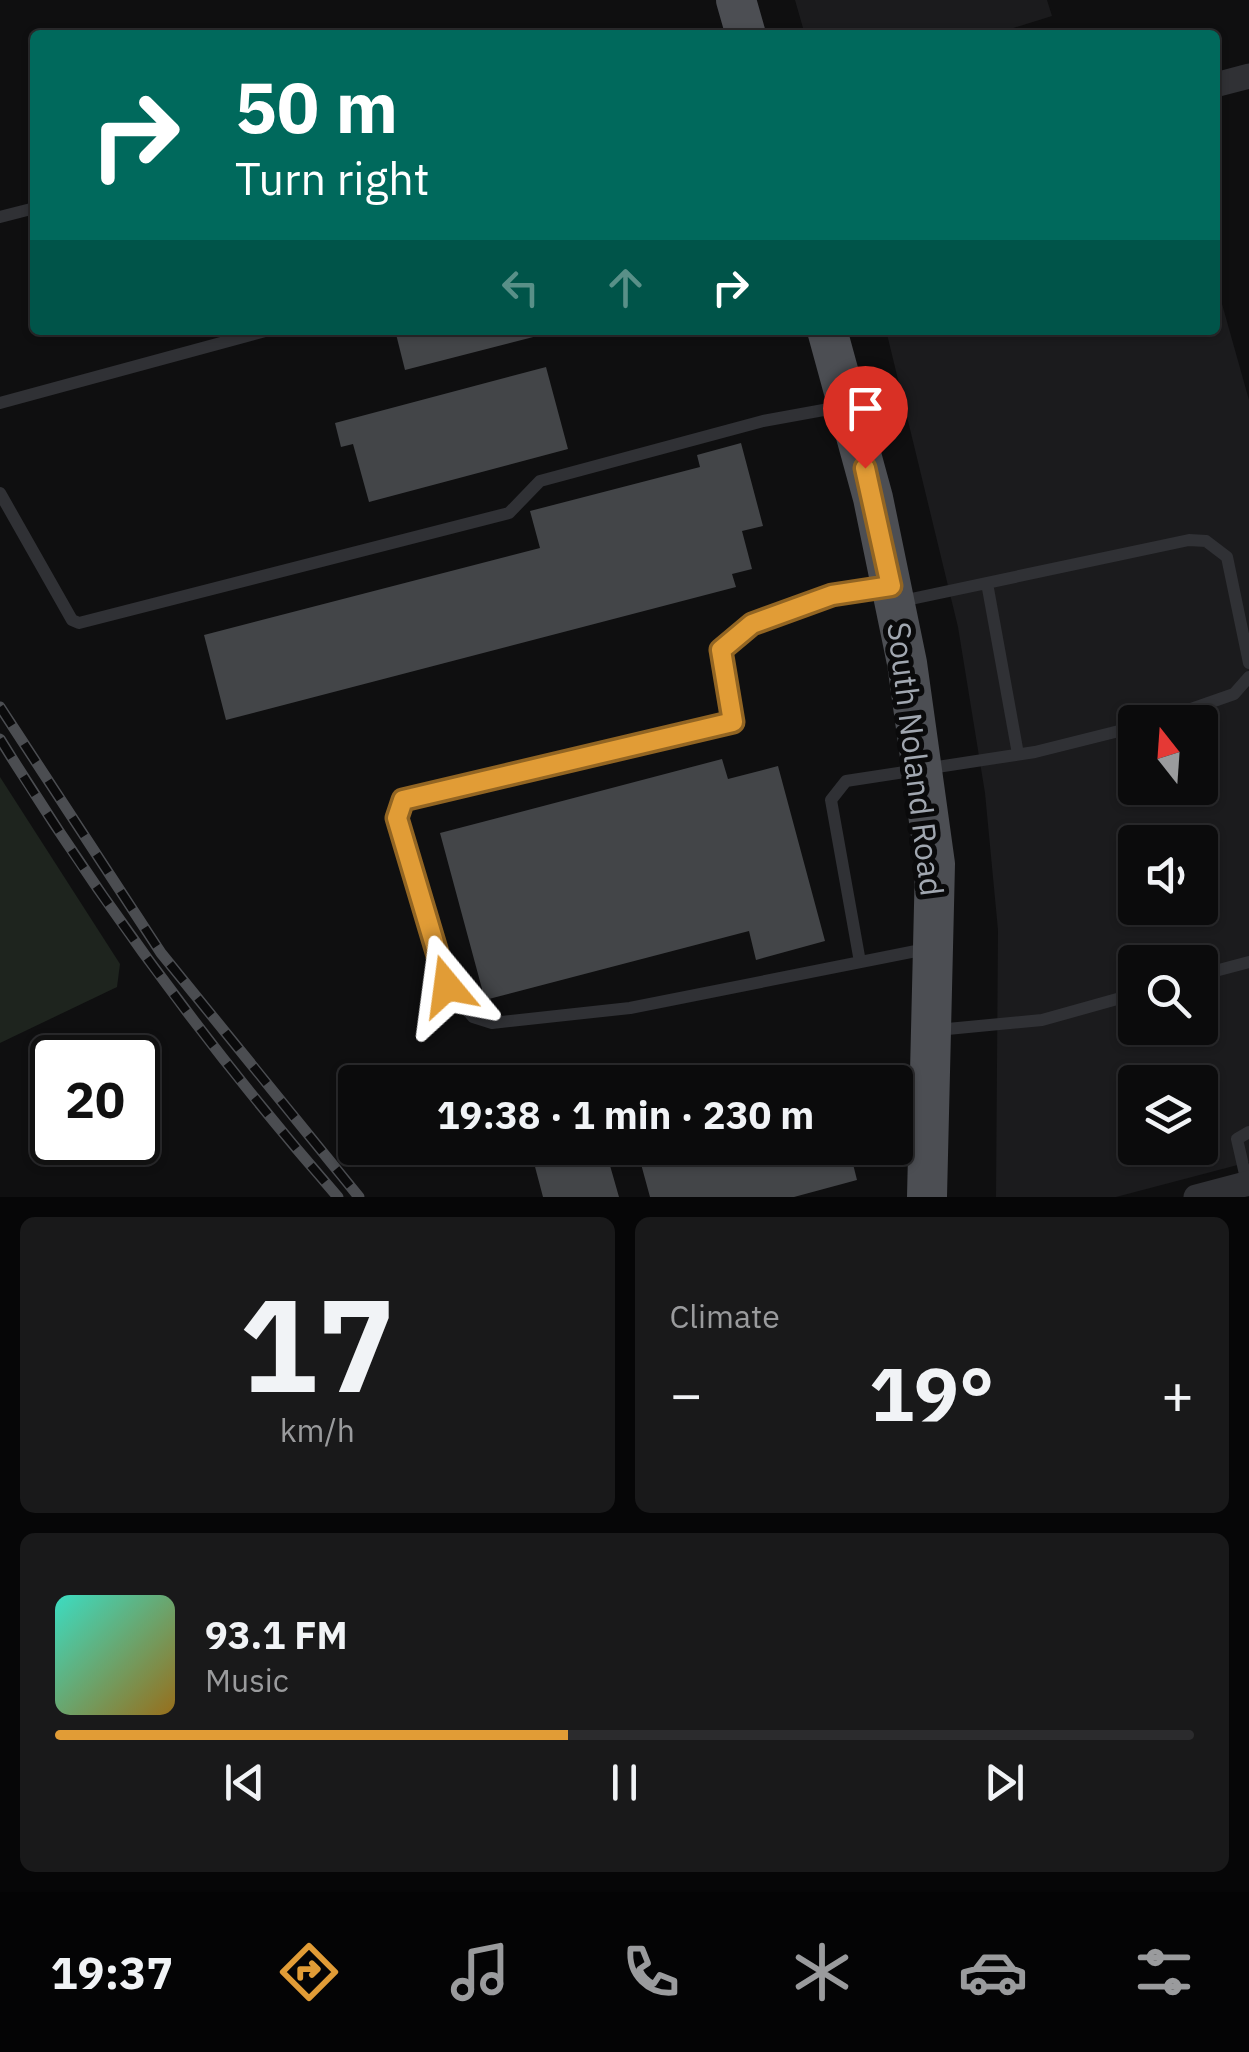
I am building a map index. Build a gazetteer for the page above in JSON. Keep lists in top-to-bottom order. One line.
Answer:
{"streets":{"main road":["South Noland Road"]},"north":"top","page":{"turn":["50 m","Turn right"],"limit":"20","trip":"19:38 · 1 min · 230 m","tile":[["17","km/h"],"Climate"],"heat":["−","19°","+"],"song":["93.1 FM","Music"],"tabs":"19:37"}}
